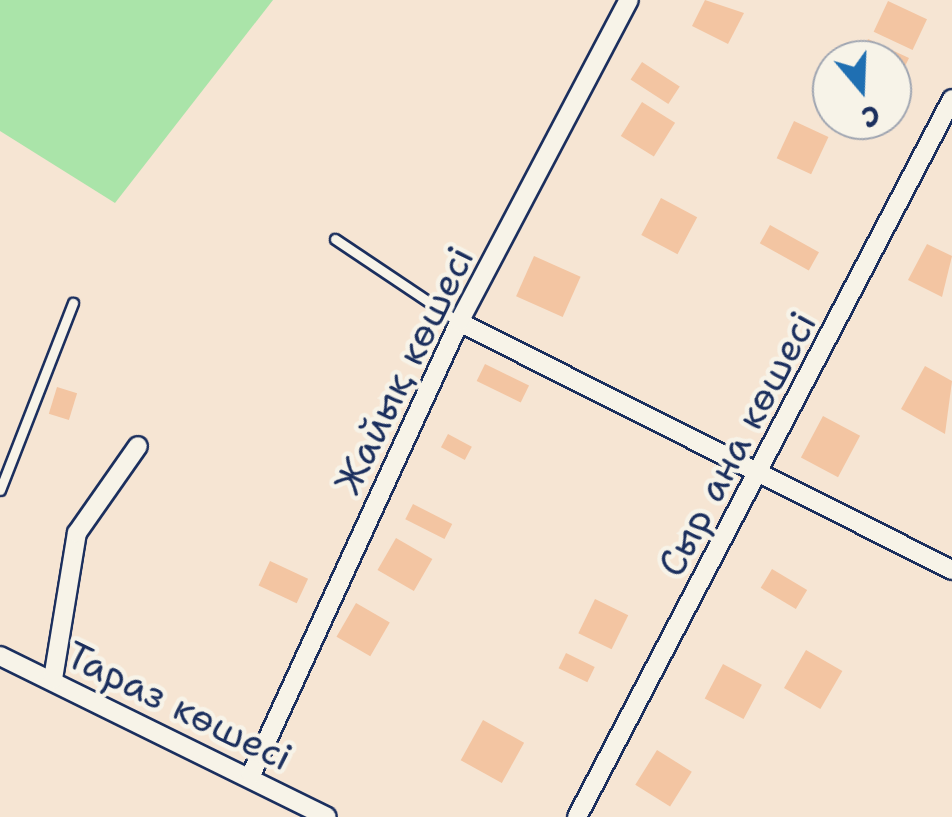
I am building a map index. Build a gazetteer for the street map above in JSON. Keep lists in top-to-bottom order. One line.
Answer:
{"streets":{"street":["Жайық көшесі","Сыр ана көшесі","Тараз көшесі"]},"crossings":[["Жайық көшесі","Тараз көшесі"]],"north":"bottom"}
